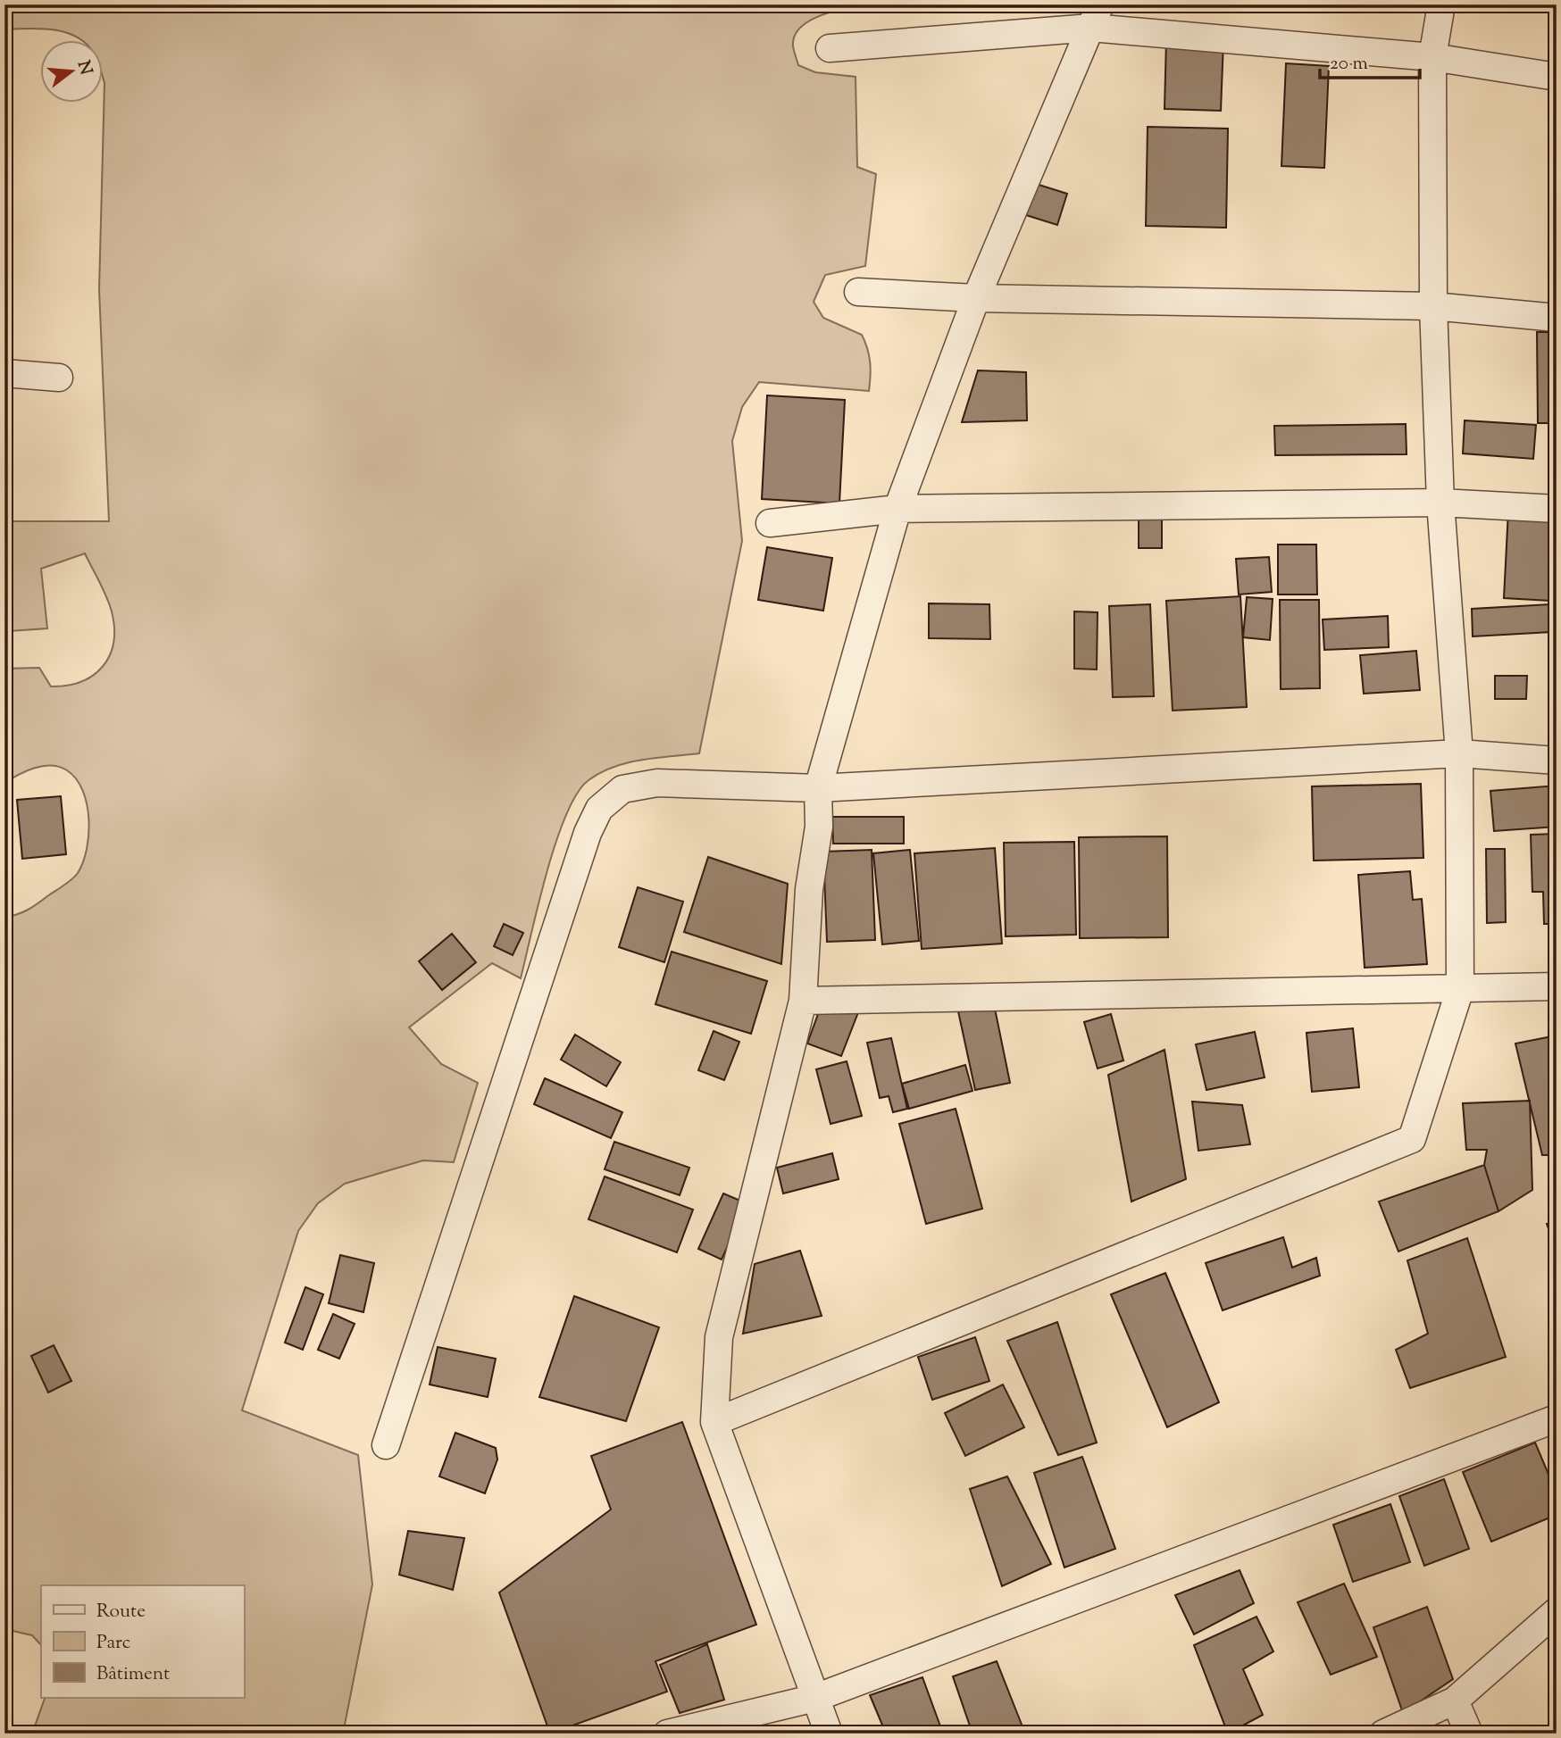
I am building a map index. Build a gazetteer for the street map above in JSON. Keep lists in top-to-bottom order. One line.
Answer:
{"legend":["Route","Parc","Bâtiment"],"scale_bar":"20 m","north":"right"}
